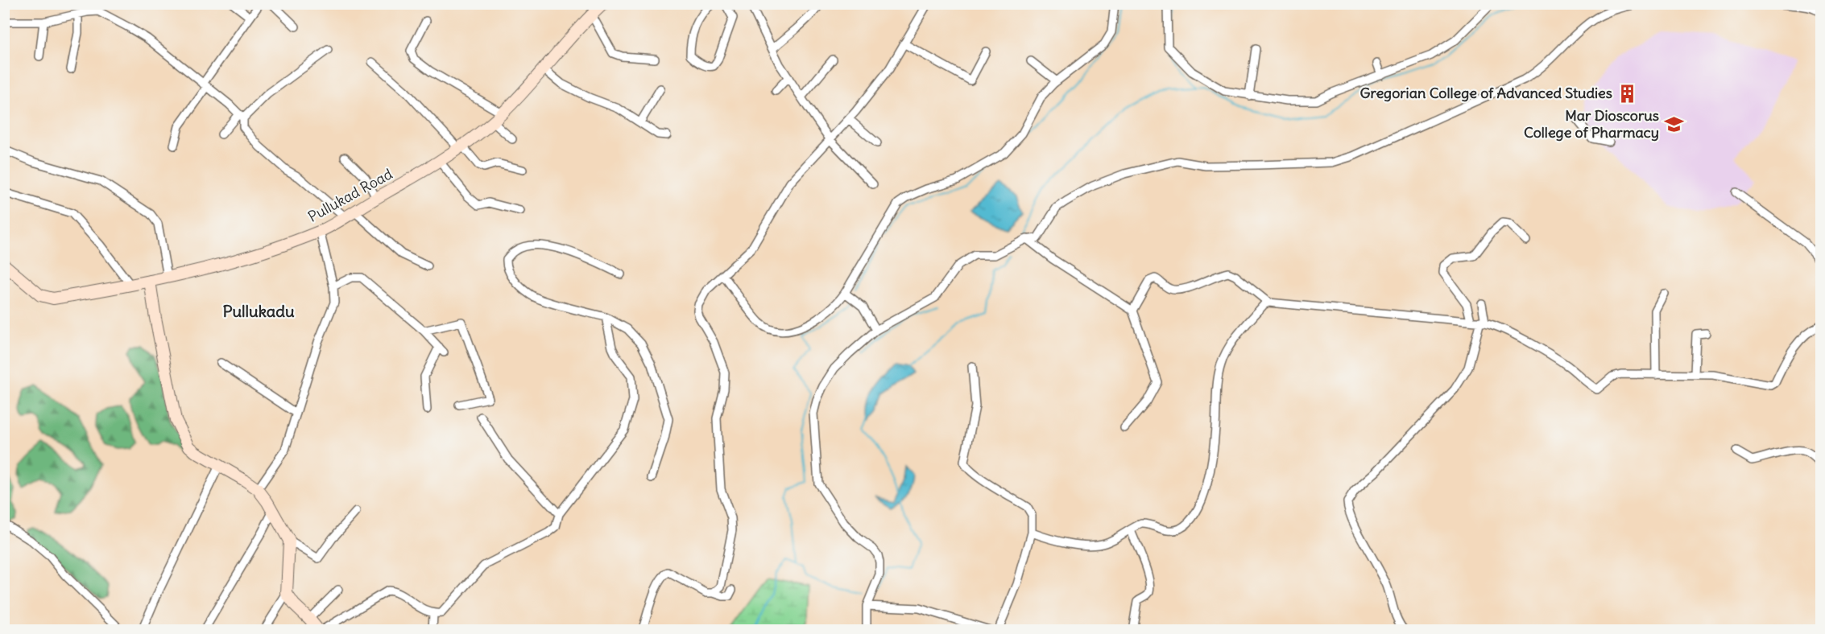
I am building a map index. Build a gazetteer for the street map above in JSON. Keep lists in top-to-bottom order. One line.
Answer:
{"streets":{"street":["Pullukad Road"]},"districts":["Pullukadu"],"places":{"building":["Gregorian College of Advanced Studies"],"school or university":["Mar Dioscorus College of Pharmacy"]}}
